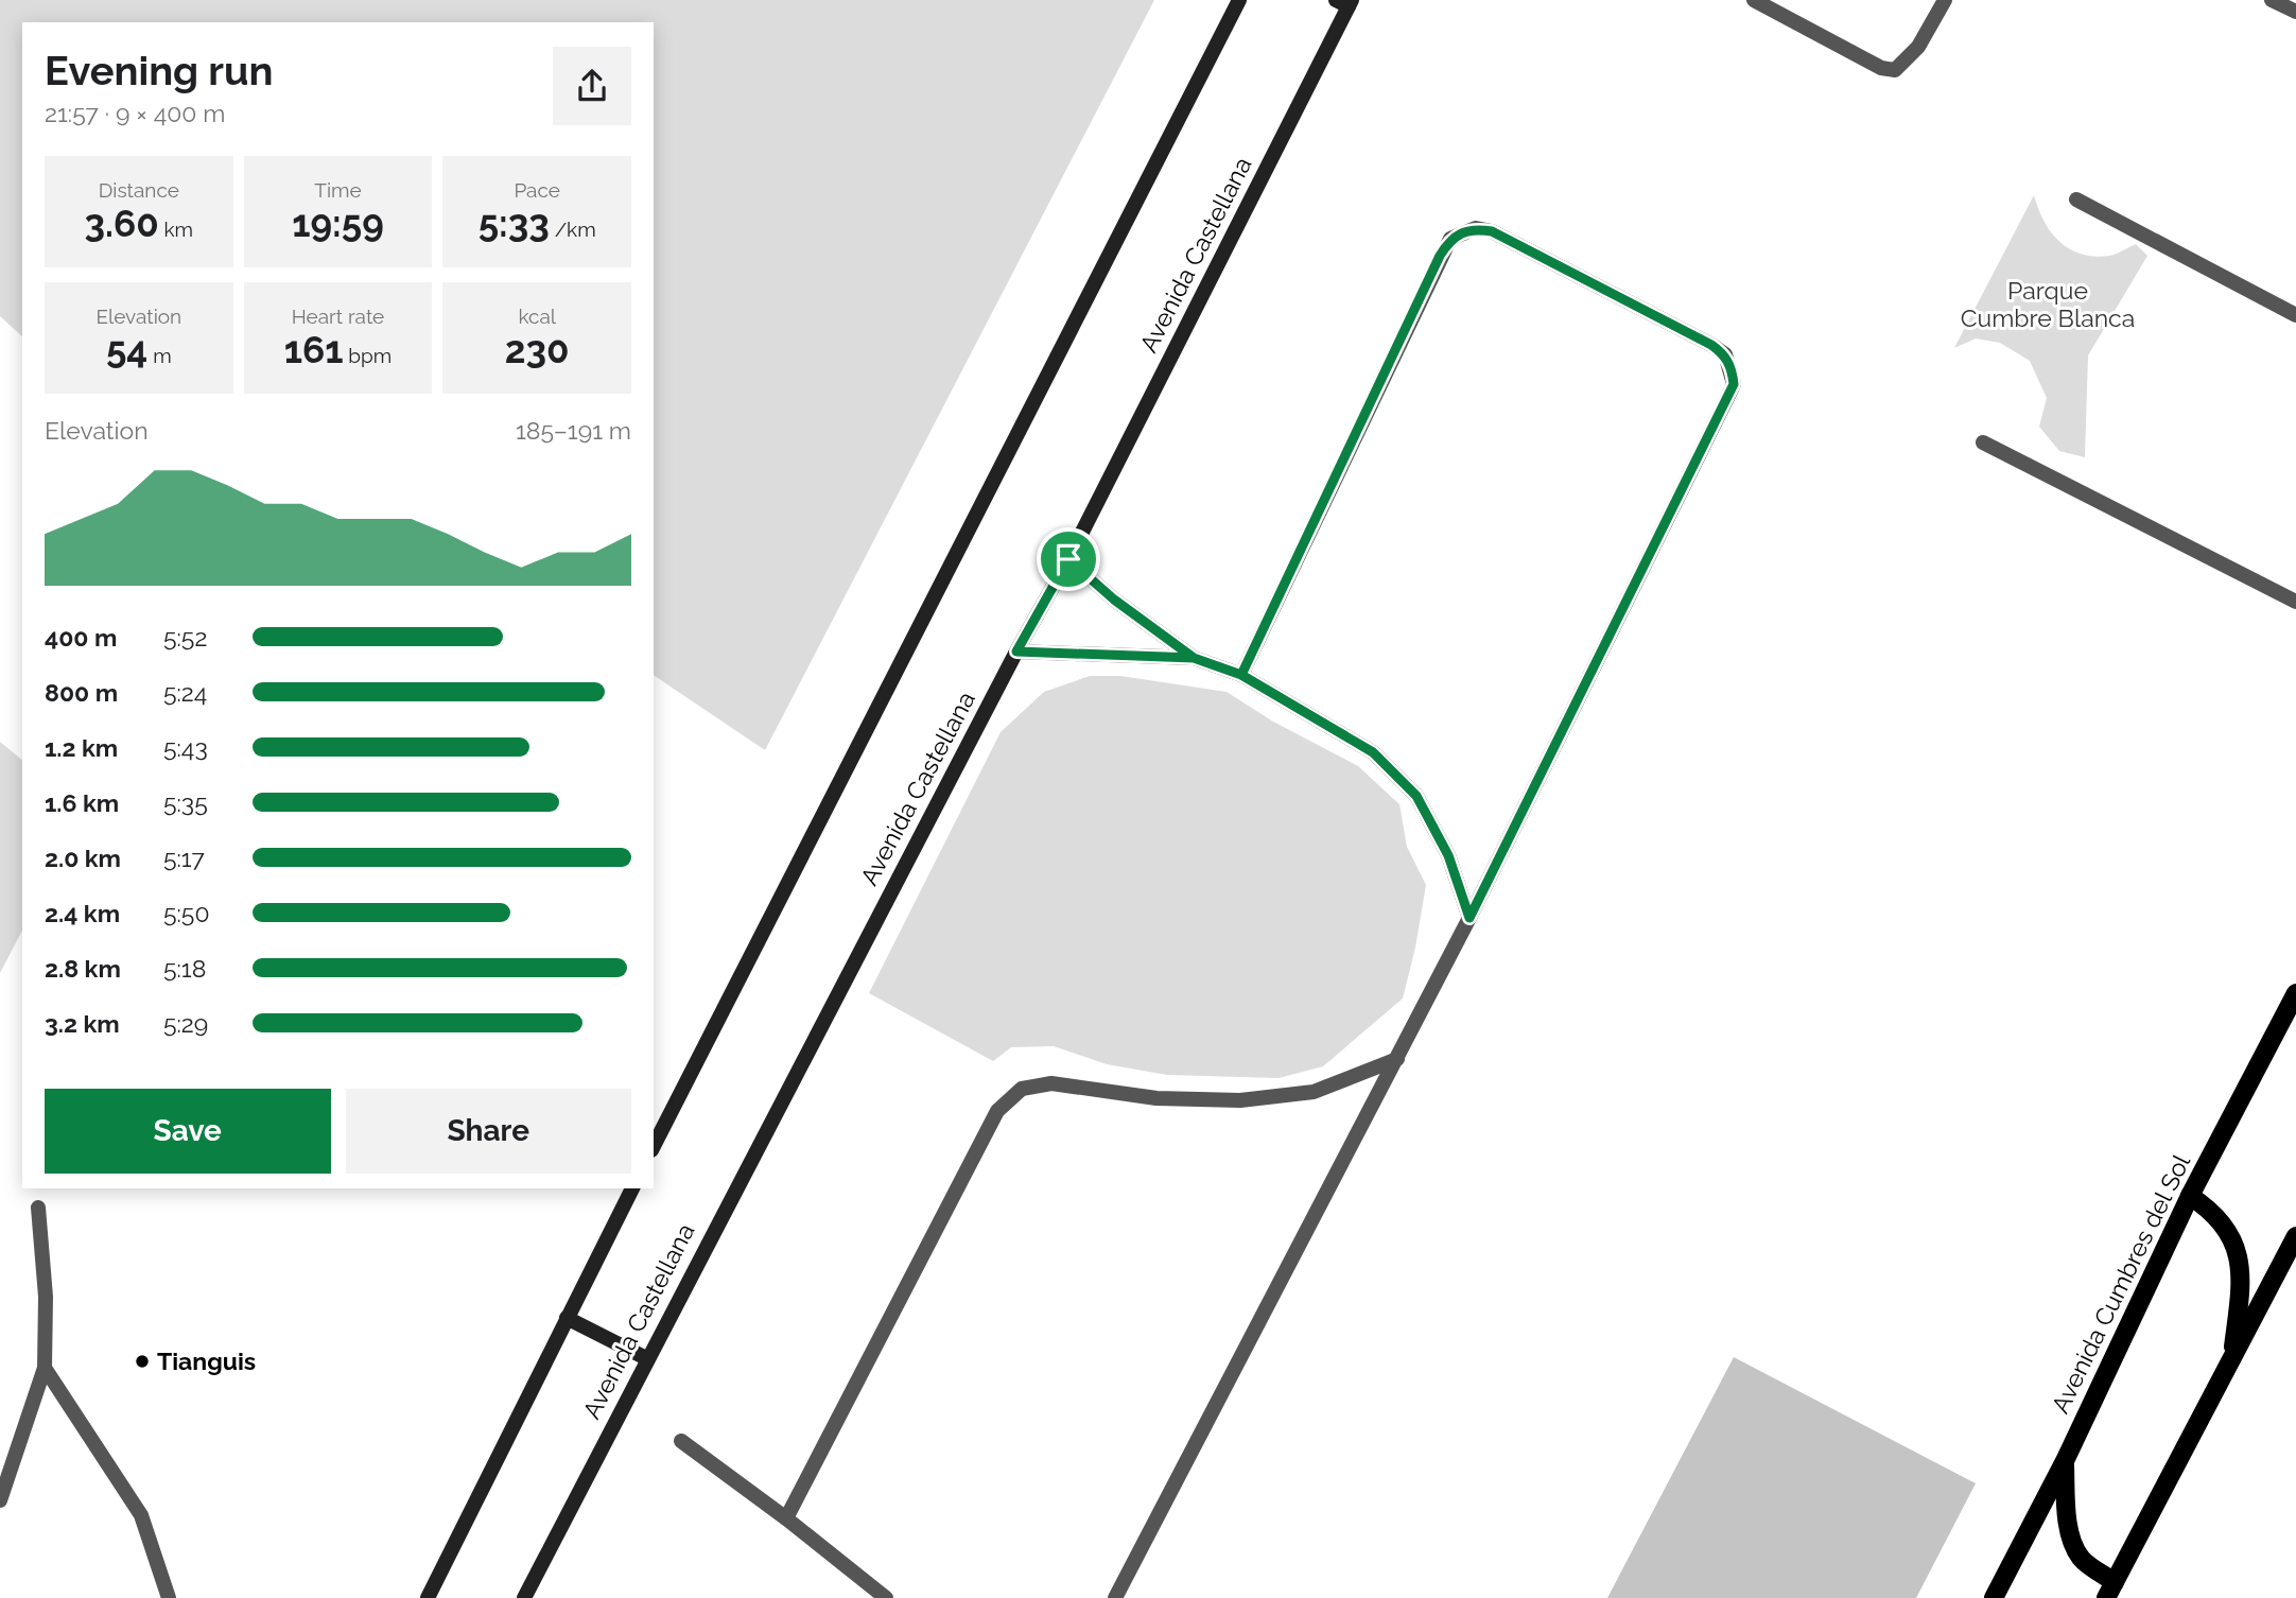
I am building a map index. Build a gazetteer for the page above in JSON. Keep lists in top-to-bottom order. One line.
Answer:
{"streets":{"main road":["Avenida Cumbres del Sol"],"street":["Avenida Castellana"]},"parks":["Parque Cumbre Blanca"],"places":["Tianguis"],"page":{"heading":["Evening run","21:57 · 9 × 400 m"],"stats":[["Distance","3.60 km"],["Time","19:59"],["Pace","5:33 /km"],["Elevation","54 m"],["Heart rate","161 bpm"],["kcal","230"]],"chart":["Elevation","185–191 m"],"list":[{"name":"400 m","note":"5:52"},{"name":"800 m","note":"5:24"},{"name":"1.2 km","note":"5:43"},{"name":"1.6 km","note":"5:35"},{"name":"2.0 km","note":"5:17"},{"name":"2.4 km","note":"5:50"},{"name":"2.8 km","note":"5:18"},{"name":"3.2 km","note":"5:29"}],"buttons":["Save","Share"]}}
